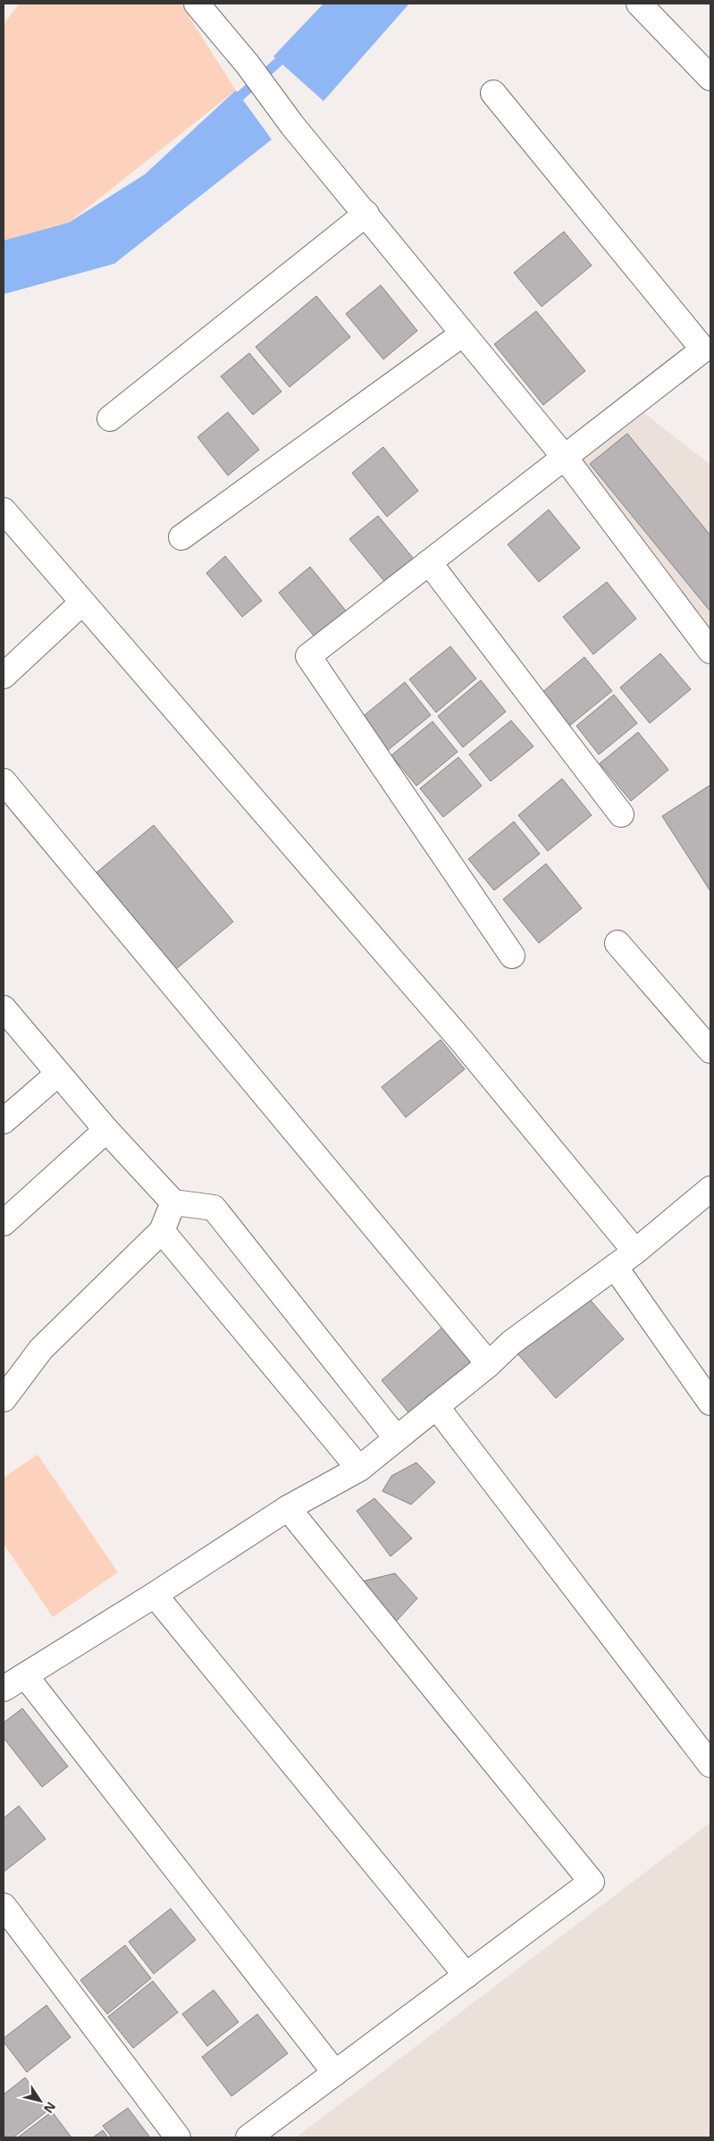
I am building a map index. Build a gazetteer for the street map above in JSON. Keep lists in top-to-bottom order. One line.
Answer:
{"north":"bottom right"}
